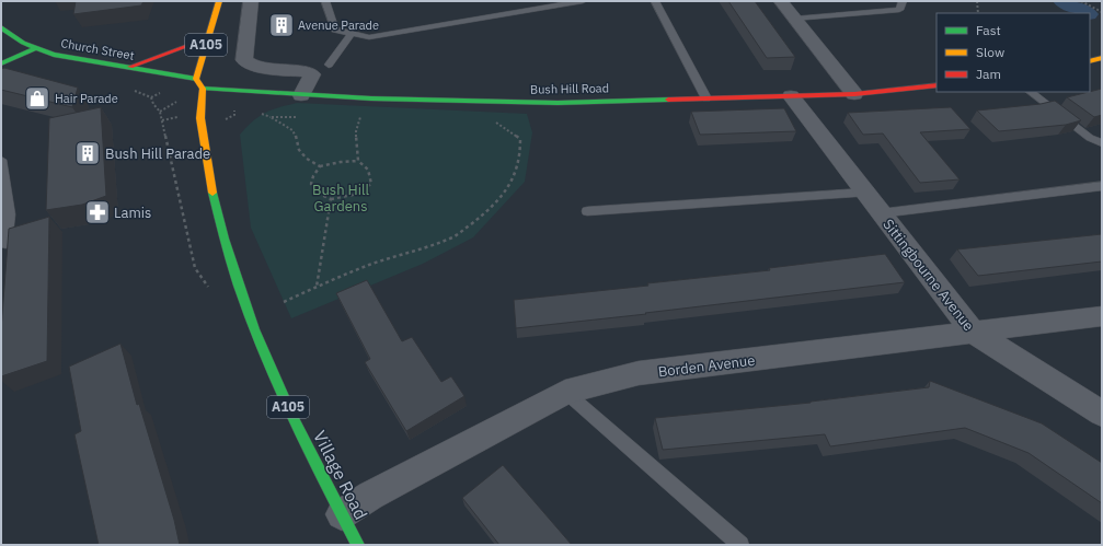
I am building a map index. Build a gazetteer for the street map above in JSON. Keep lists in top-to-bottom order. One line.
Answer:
{"streets":{"main road":["A105","Church Street","Bush Hill Road","Village Road"],"street":["Sittingbourne Avenue","Borden Avenue"]},"crossings":[["A105","Church Street"],["Bush Hill Road","Sittingbourne Avenue"],["Bush Hill Road","Village Road"],["Sittingbourne Avenue","Borden Avenue"],["Borden Avenue","Village Road"]],"parks":["Bush Hill Gardens"],"places":{"building":["Avenue Parade","Bush Hill Parade"],"shop":["Hair Parade"],"pharmacy":["Lamis"]},"legend":["Fast","Slow","Jam"]}
